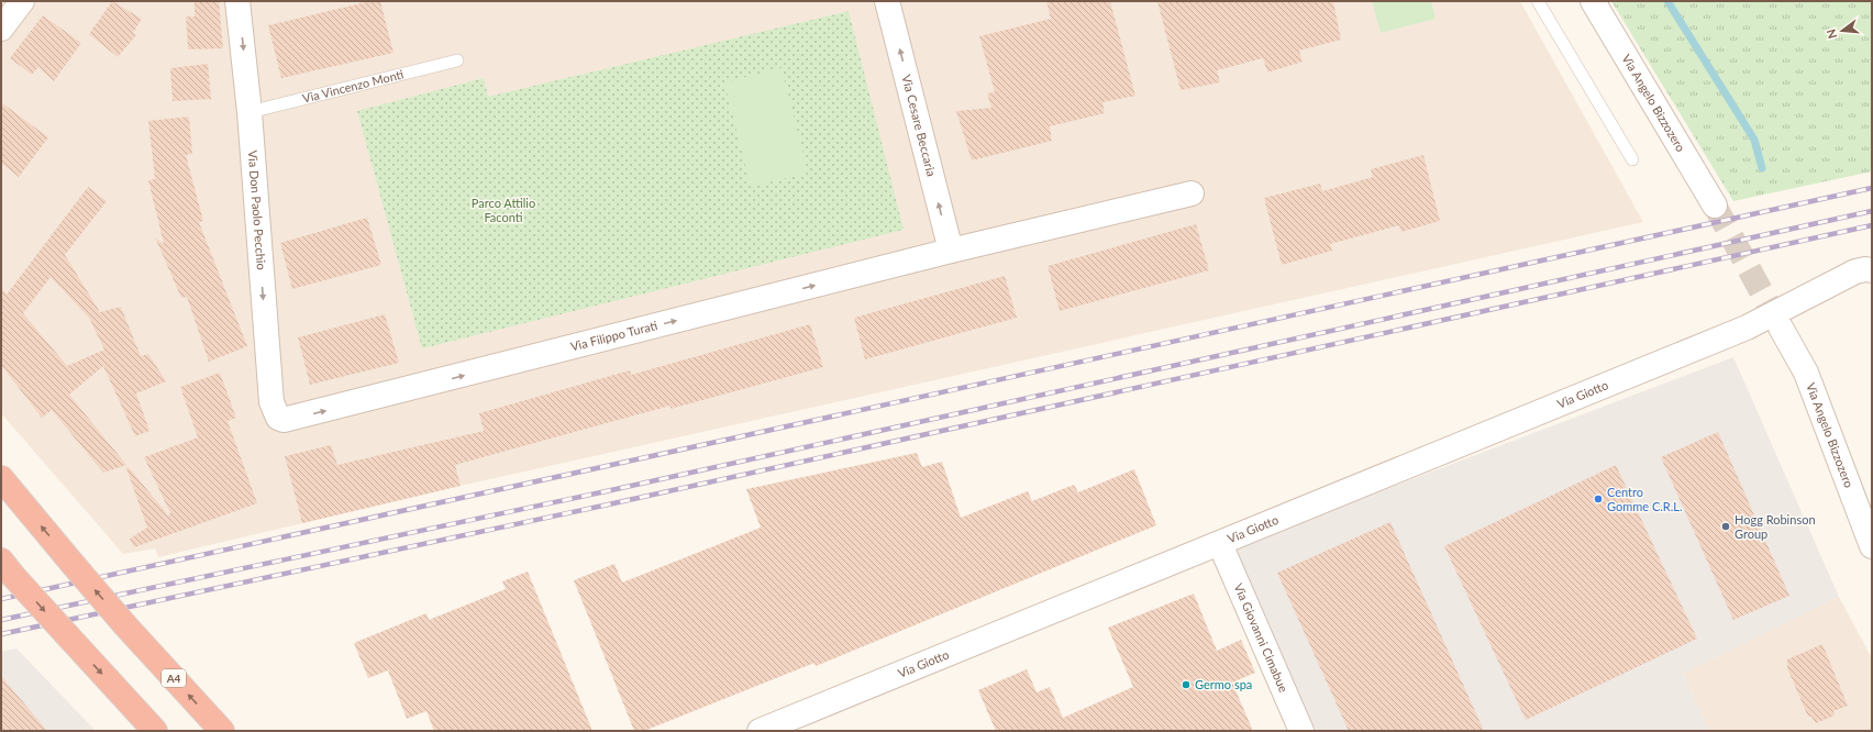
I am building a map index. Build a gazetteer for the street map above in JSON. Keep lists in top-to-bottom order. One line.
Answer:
{"streets":{"highway":["A4"],"street":["Via Angelo Bizzozero","Via Cesare Beccaria","Via Don Paolo Pecchio","Via Filippo Turati","Via Giotto","Via Giovanni Cimabue"],"lane":["Via Vincenzo Monti"]},"crossings":[["Via Vincenzo Monti","Via Don Paolo Pecchio"],["Via Cesare Beccaria","Via Filippo Turati"],["Via Don Paolo Pecchio","Via Filippo Turati"],["Via Giotto","Via Giovanni Cimabue"]],"one_way":["Via Cesare Beccaria","Via Don Paolo Pecchio","Via Filippo Turati"],"parks":["Parco Attilio Faconti"],"places":["Centro Gomme C.R.L.","Hogg Robinson Group","Germo spa"],"north":"left"}
